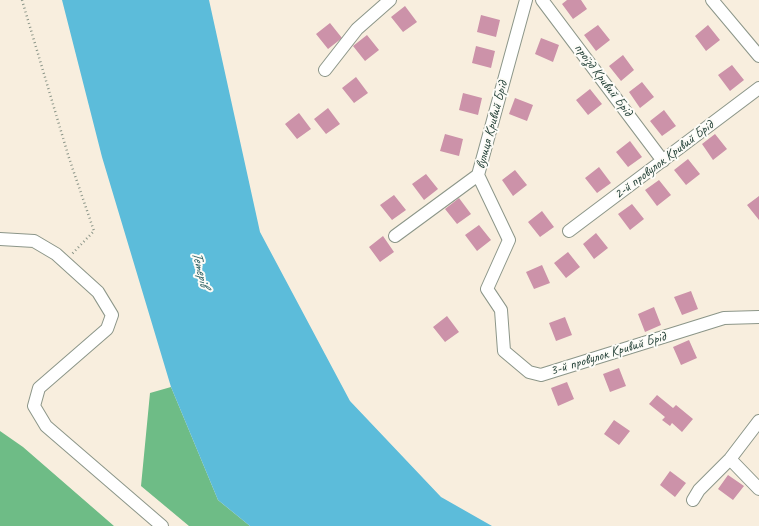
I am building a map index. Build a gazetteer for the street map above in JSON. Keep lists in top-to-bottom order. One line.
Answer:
{"streets":{"street":["проїзд Кривий Брід","вулиця Кривий Брід","2-й провулок Кривий Брід","3-й провулок Кривий Брід"]},"crossings":[["проїзд Кривий Брід","2-й провулок Кривий Брід"],["вулиця Кривий Брід","3-й провулок Кривий Брід"]],"water":["Тетерів"]}
